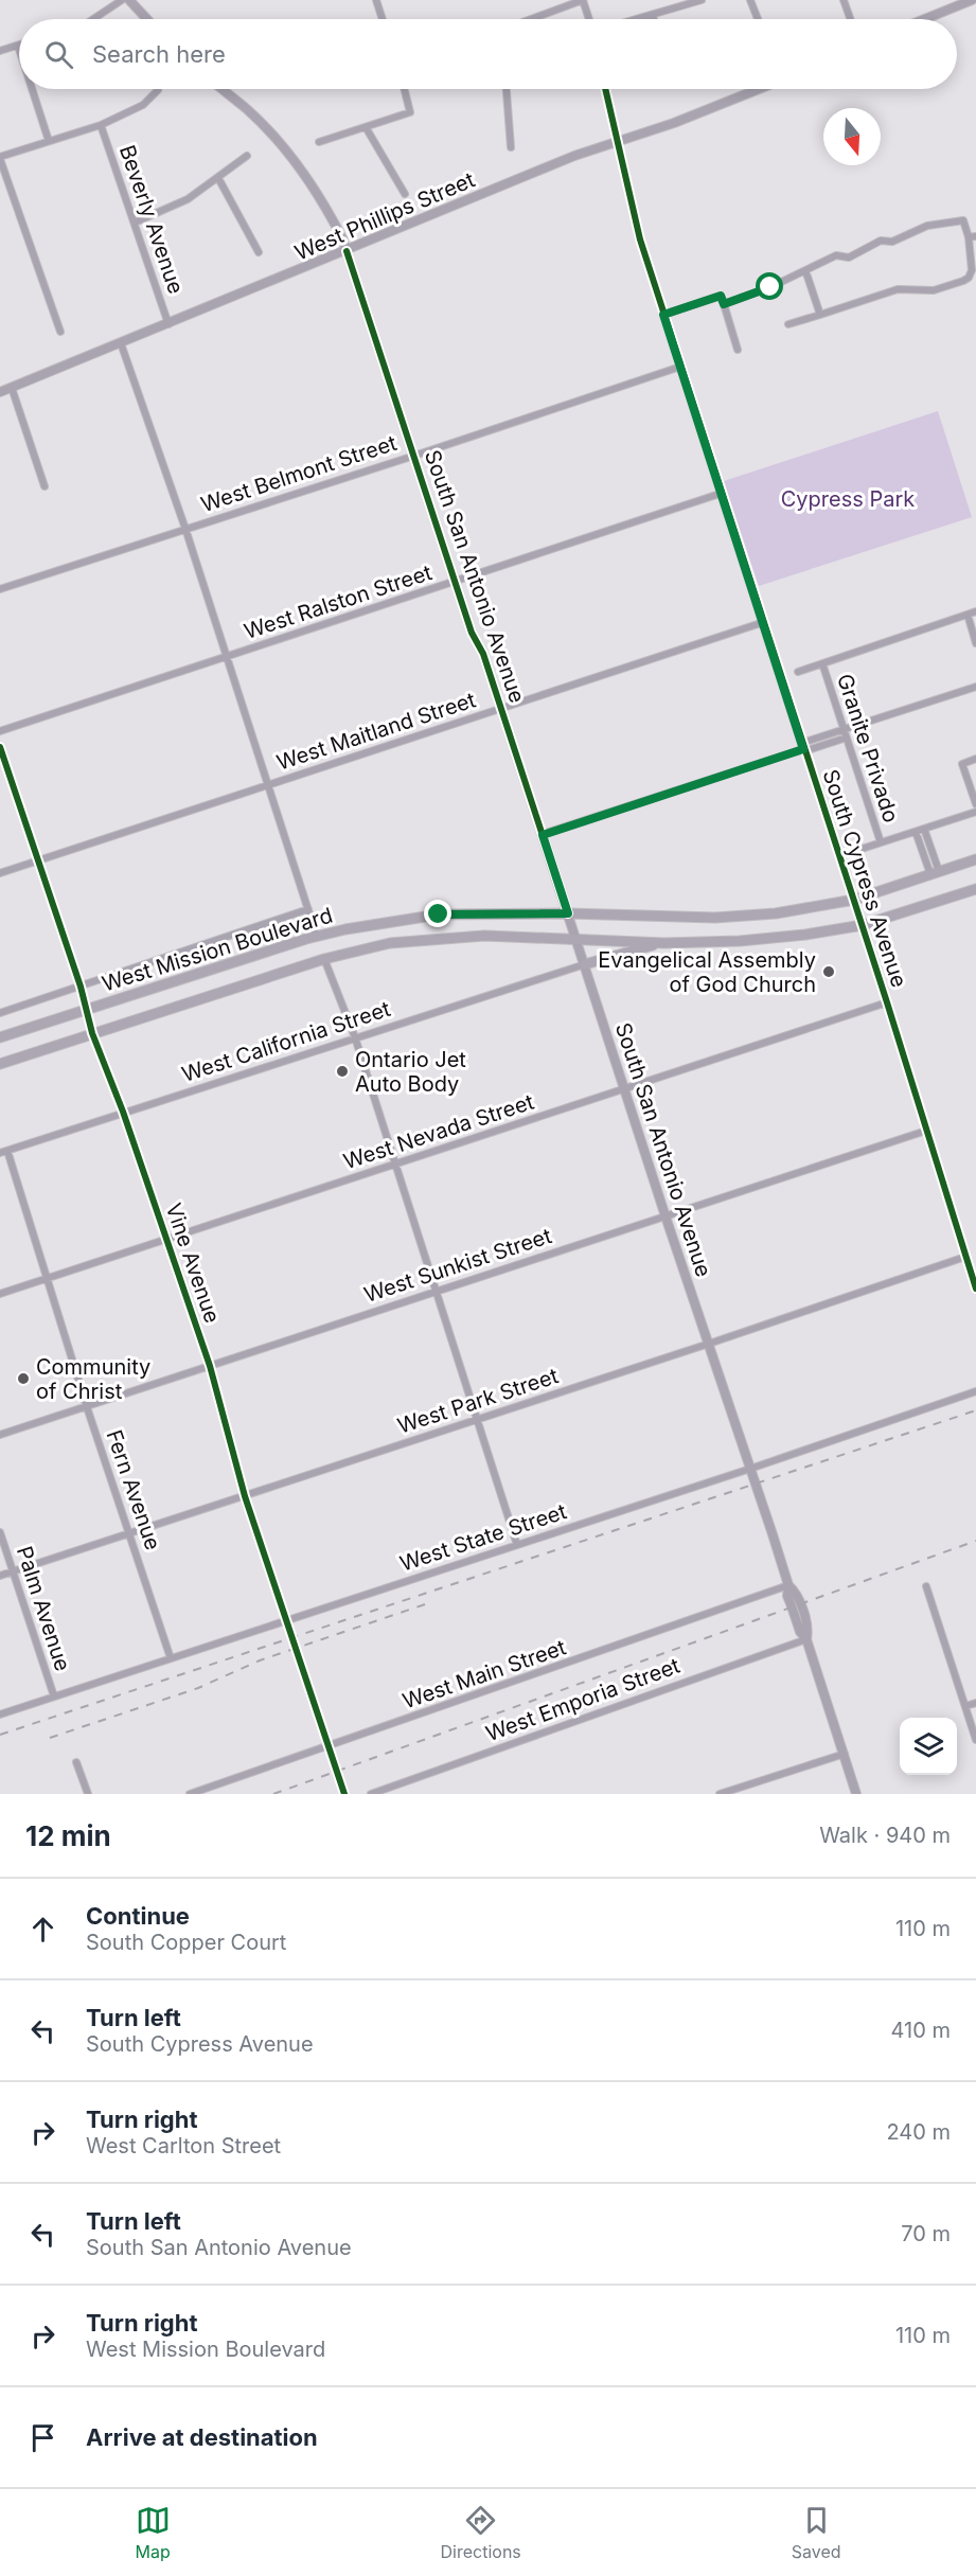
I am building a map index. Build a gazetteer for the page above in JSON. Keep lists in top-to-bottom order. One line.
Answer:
{"streets":{"main road":["West Mission Boulevard"],"street":["West Phillips Street","Beverly Avenue","West Belmont Street","South San Antonio Avenue","West Ralston Street","West Maitland Street","Granite Privado","South Cypress Avenue","West California Street","West Nevada Street","Vine Avenue","West Sunkist Street","West Park Street","Fern Avenue","West State Street","Palm Avenue","West Main Street","West Emporia Street"]},"crossings":[["West Phillips Street","Beverly Avenue"],["West Phillips Street","South San Antonio Avenue"],["West Phillips Street","South Cypress Avenue"],["West Belmont Street","South San Antonio Avenue"],["West Belmont Street","South Cypress Avenue"],["South San Antonio Avenue","West Ralston Street"],["South San Antonio Avenue","West Maitland Street"],["South San Antonio Avenue","West Mission Boulevard"],["South San Antonio Avenue","West California Street"],["South San Antonio Avenue","West Nevada Street"],["South San Antonio Avenue","West Sunkist Street"],["South San Antonio Avenue","West Park Street"],["South San Antonio Avenue","West State Street"],["South San Antonio Avenue","West Main Street"],["South San Antonio Avenue","West Emporia Street"],["West Ralston Street","South Cypress Avenue"],["West Maitland Street","South Cypress Avenue"],["West Maitland Street","Vine Avenue"],["Granite Privado","West Mission Boulevard"],["South Cypress Avenue","West Mission Boulevard"],["South Cypress Avenue","West Nevada Street"],["South Cypress Avenue","West Sunkist Street"],["South Cypress Avenue","West Park Street"],["West Mission Boulevard","Vine Avenue"],["West California Street","Vine Avenue"],["West California Street","Fern Avenue"],["West Nevada Street","Vine Avenue"],["West Nevada Street","Fern Avenue"],["Vine Avenue","West Sunkist Street"],["Vine Avenue","West Park Street"],["Vine Avenue","West State Street"],["Vine Avenue","West Main Street"],["West Sunkist Street","Fern Avenue"],["West Park Street","Fern Avenue"],["West Park Street","Palm Avenue"],["Fern Avenue","West State Street"],["West State Street","Palm Avenue"]],"parks":["Cypress Park"],"places":["Evangelical Assembly of God Church","Ontario Jet Auto Body","Community of Christ"],"north":"bottom","page":{"search":"Search here","heading":["12 min","Walk · 940 m"],"list":[["Continue","South Copper Court","110 m"],["Turn left","South Cypress Avenue","410 m"],["Turn right","West Carlton Street","240 m"],["Turn left","South San Antonio Avenue","70 m"],["Turn right","West Mission Boulevard","110 m"],"Arrive at destination"],"nav":["Map","Directions","Saved"]}}
